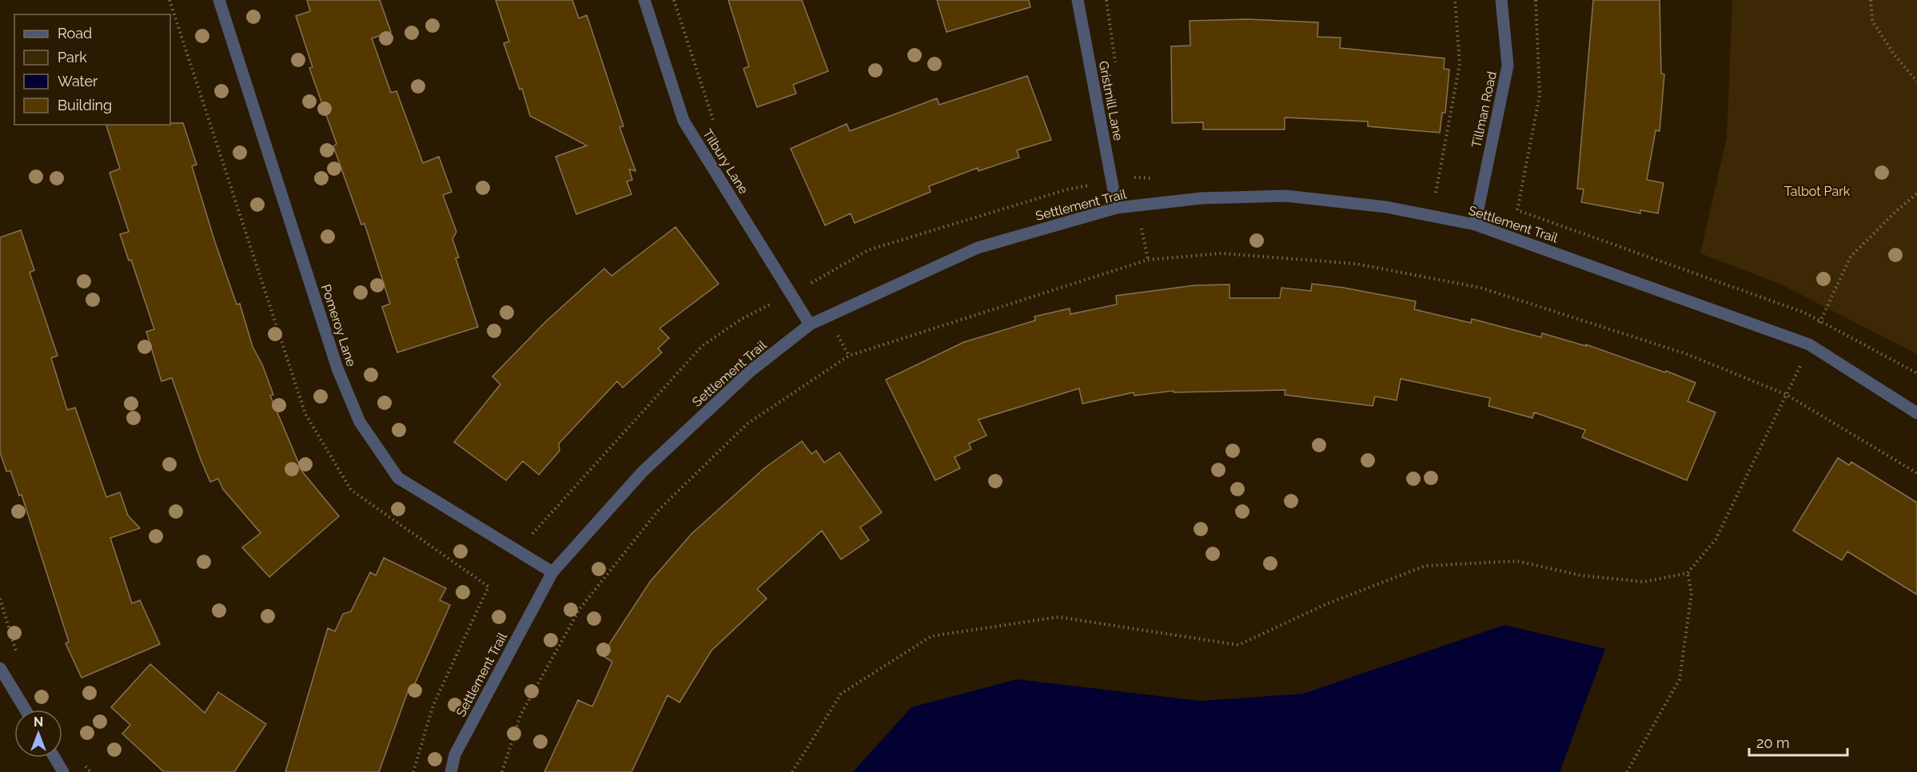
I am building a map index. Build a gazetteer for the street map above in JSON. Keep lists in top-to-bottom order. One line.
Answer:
{"streets":{"street":["Gristmill Lane","Tillman Road","Tilbury Lane","Settlement Trail","Pomeroy Lane"]},"crossings":[["Gristmill Lane","Settlement Trail"],["Tillman Road","Settlement Trail"],["Tilbury Lane","Settlement Trail"],["Settlement Trail","Pomeroy Lane"]],"parks":["Talbot Park"],"legend":["Road","Park","Water","Building"],"scale_bar":"20 m","north":"top"}
